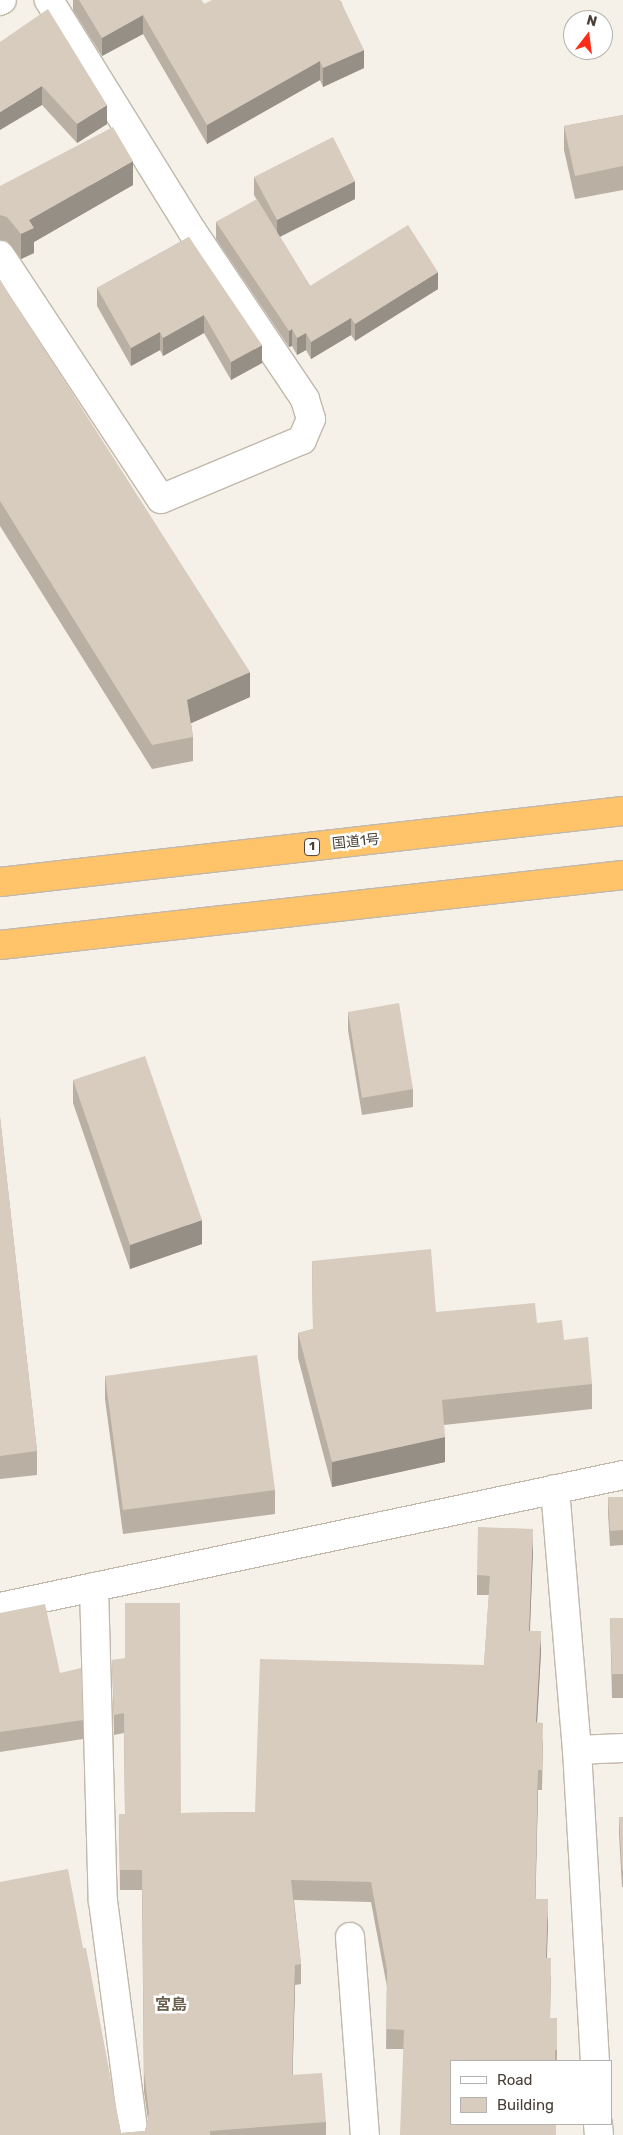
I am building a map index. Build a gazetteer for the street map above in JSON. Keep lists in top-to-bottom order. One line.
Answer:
{"streets":{"highway":["国道1号","1"]},"districts":["宮島"],"legend":["Road","Building"],"north":"top"}
